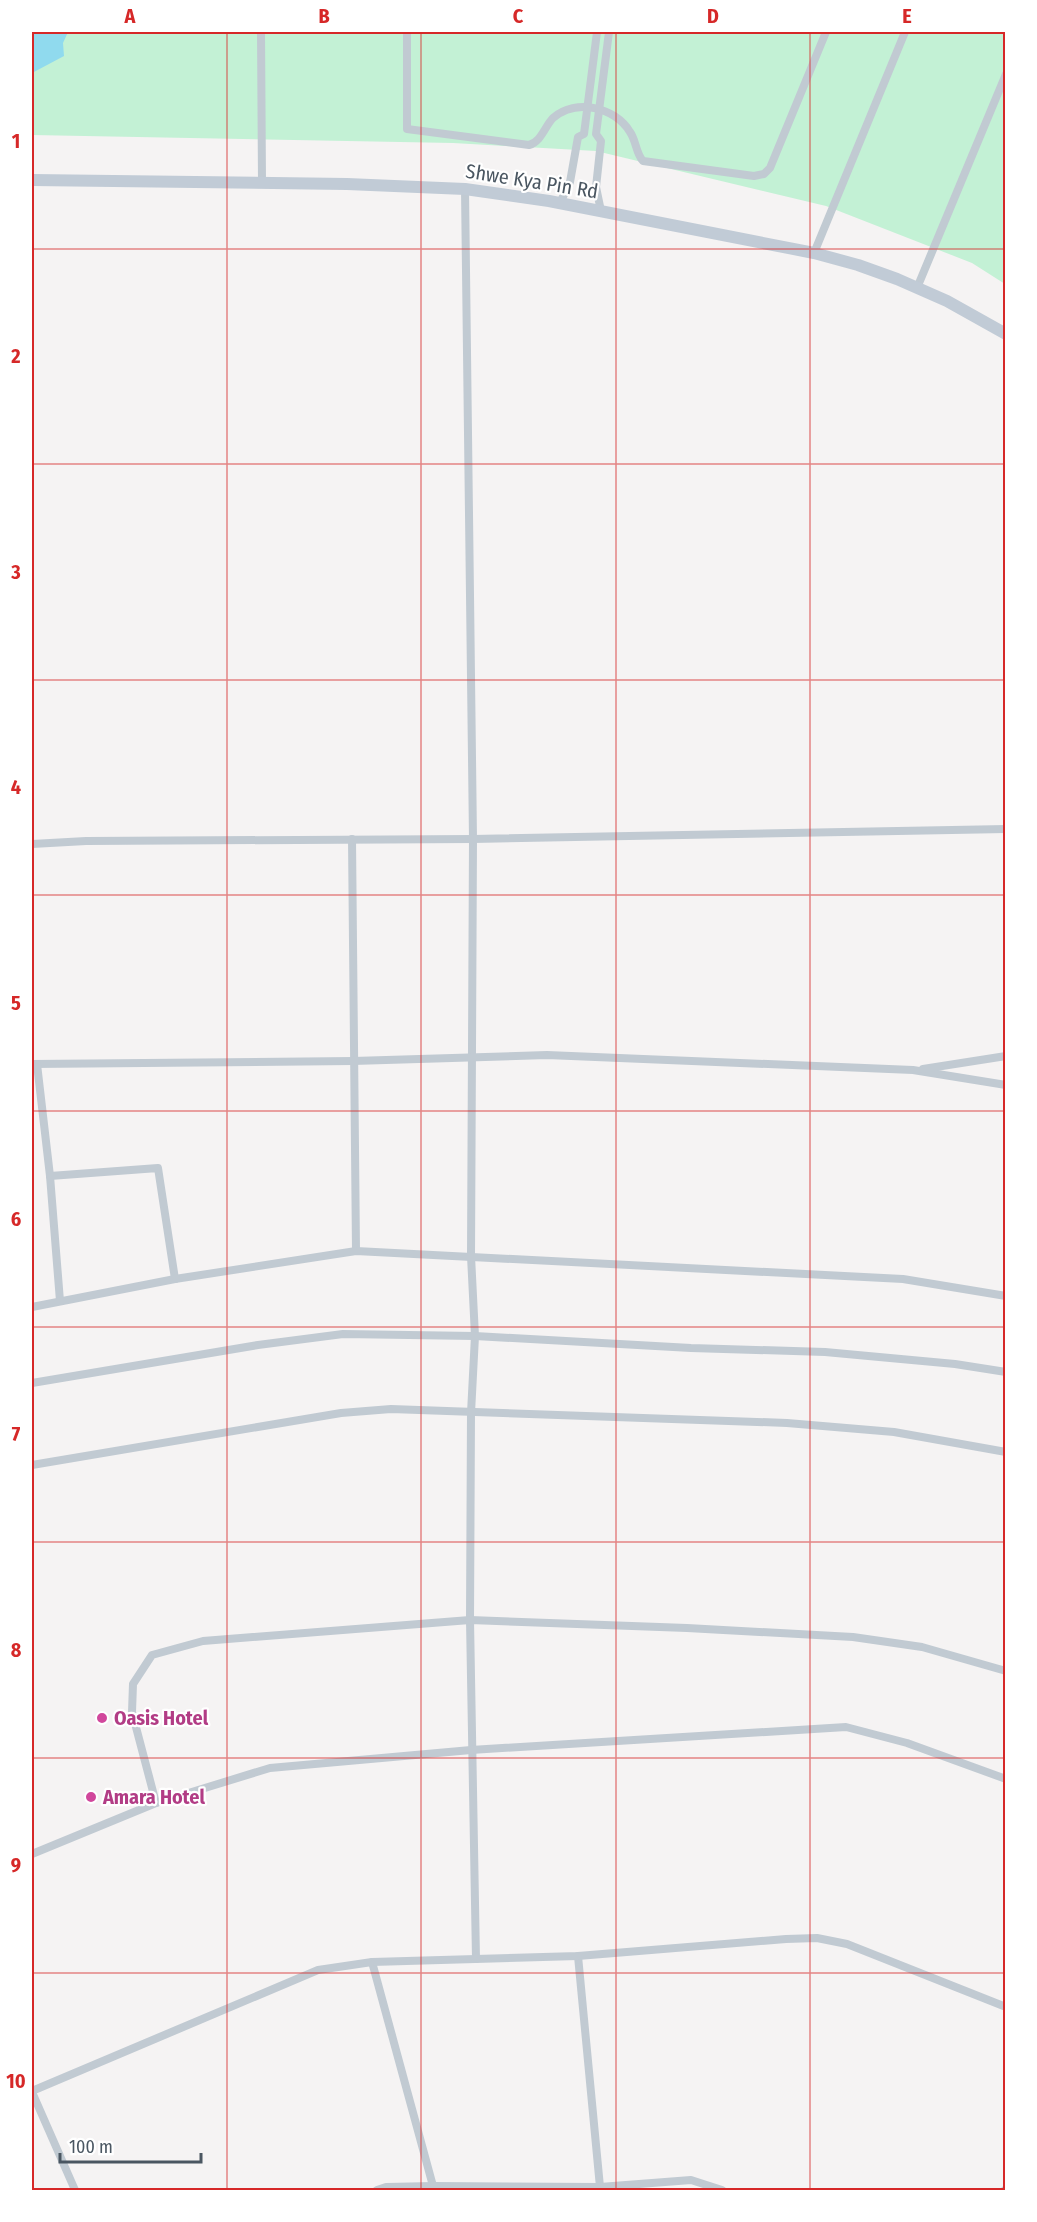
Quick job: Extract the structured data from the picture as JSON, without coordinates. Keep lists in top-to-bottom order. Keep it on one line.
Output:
{"streets":{"street":["Shwe Kya Pin Rd"]},"places":["Oasis Hotel","Amara Hotel"],"scale_bar":"100 m","grid":{"columns":["A","B","C","D","E"],"rows":["1","2","3","4","5","6","7","8","9","10"]}}
